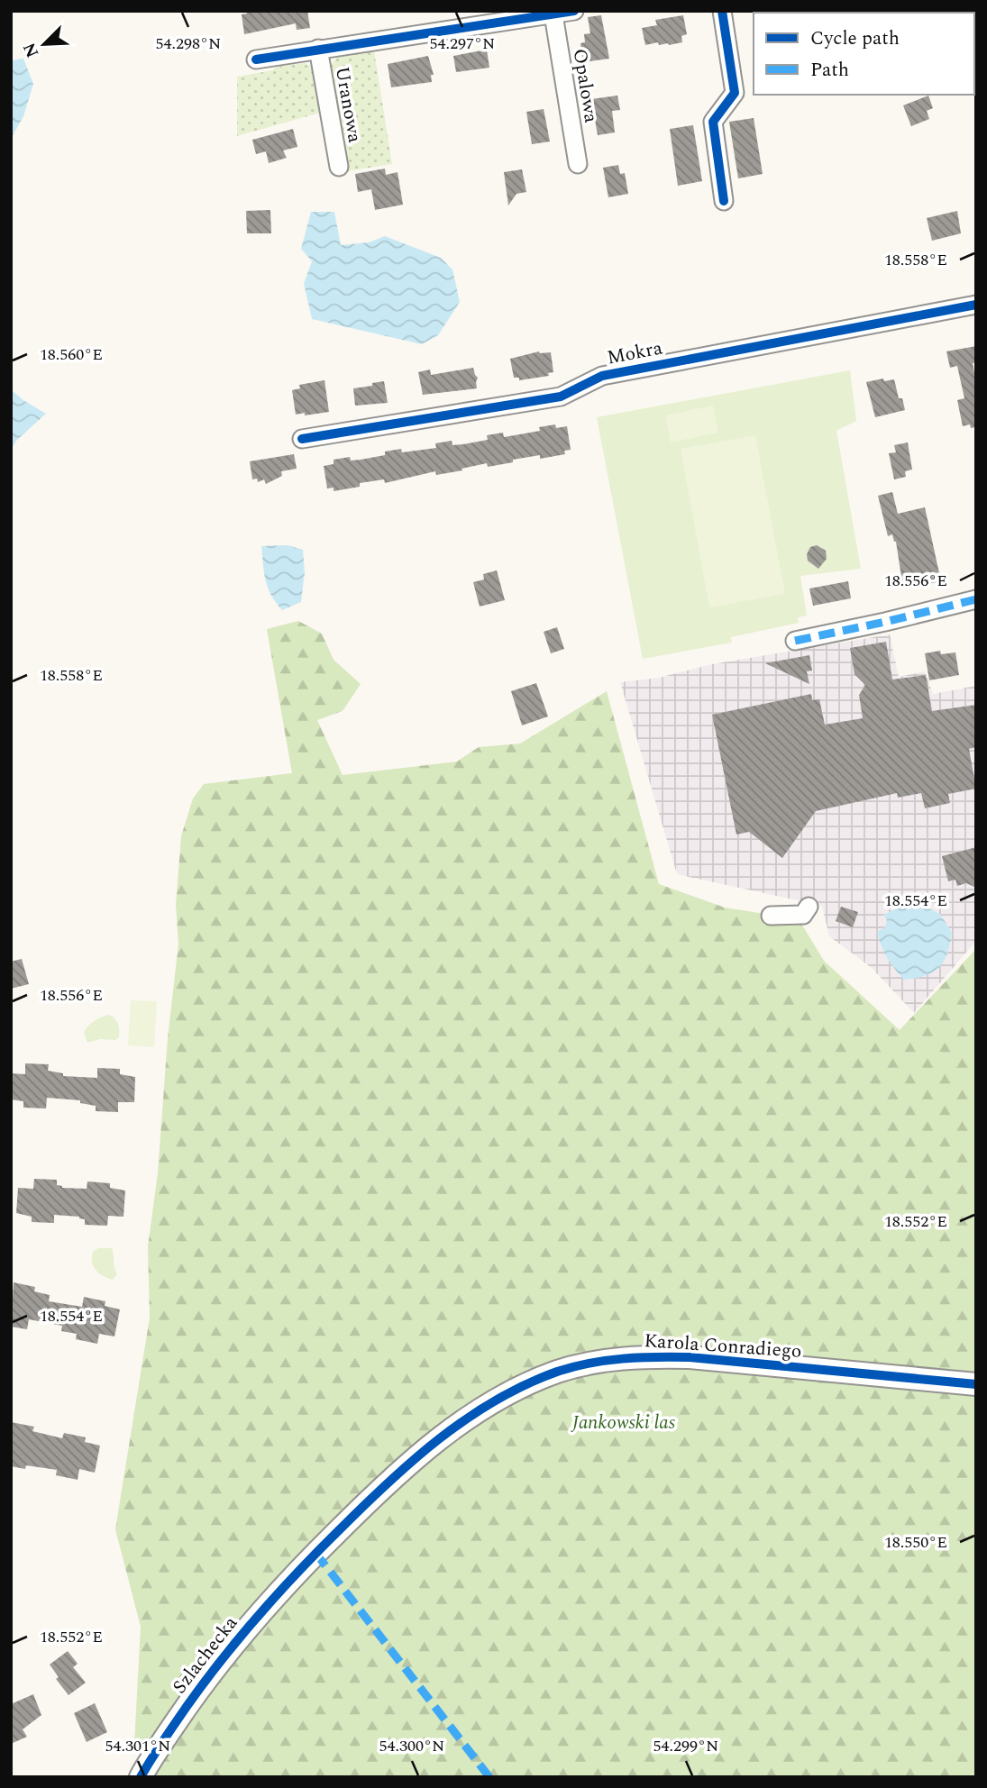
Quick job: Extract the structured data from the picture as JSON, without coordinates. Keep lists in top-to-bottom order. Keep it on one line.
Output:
{"streets":{"street":["Opalowa","Uranowa","Mokra","Karola Conradiego","Szlachecka"]},"crossings":[["Karola Conradiego","Szlachecka"]],"parks":["Jankowski las"],"legend":["Cycle path","Path"],"north":"bottom left","coordinates":["54.298°N","54.297°N","18.558°E","18.560°E","18.556°E","18.554°E","18.552°E","18.550°E","54.301°N","54.300°N","54.299°N"]}
